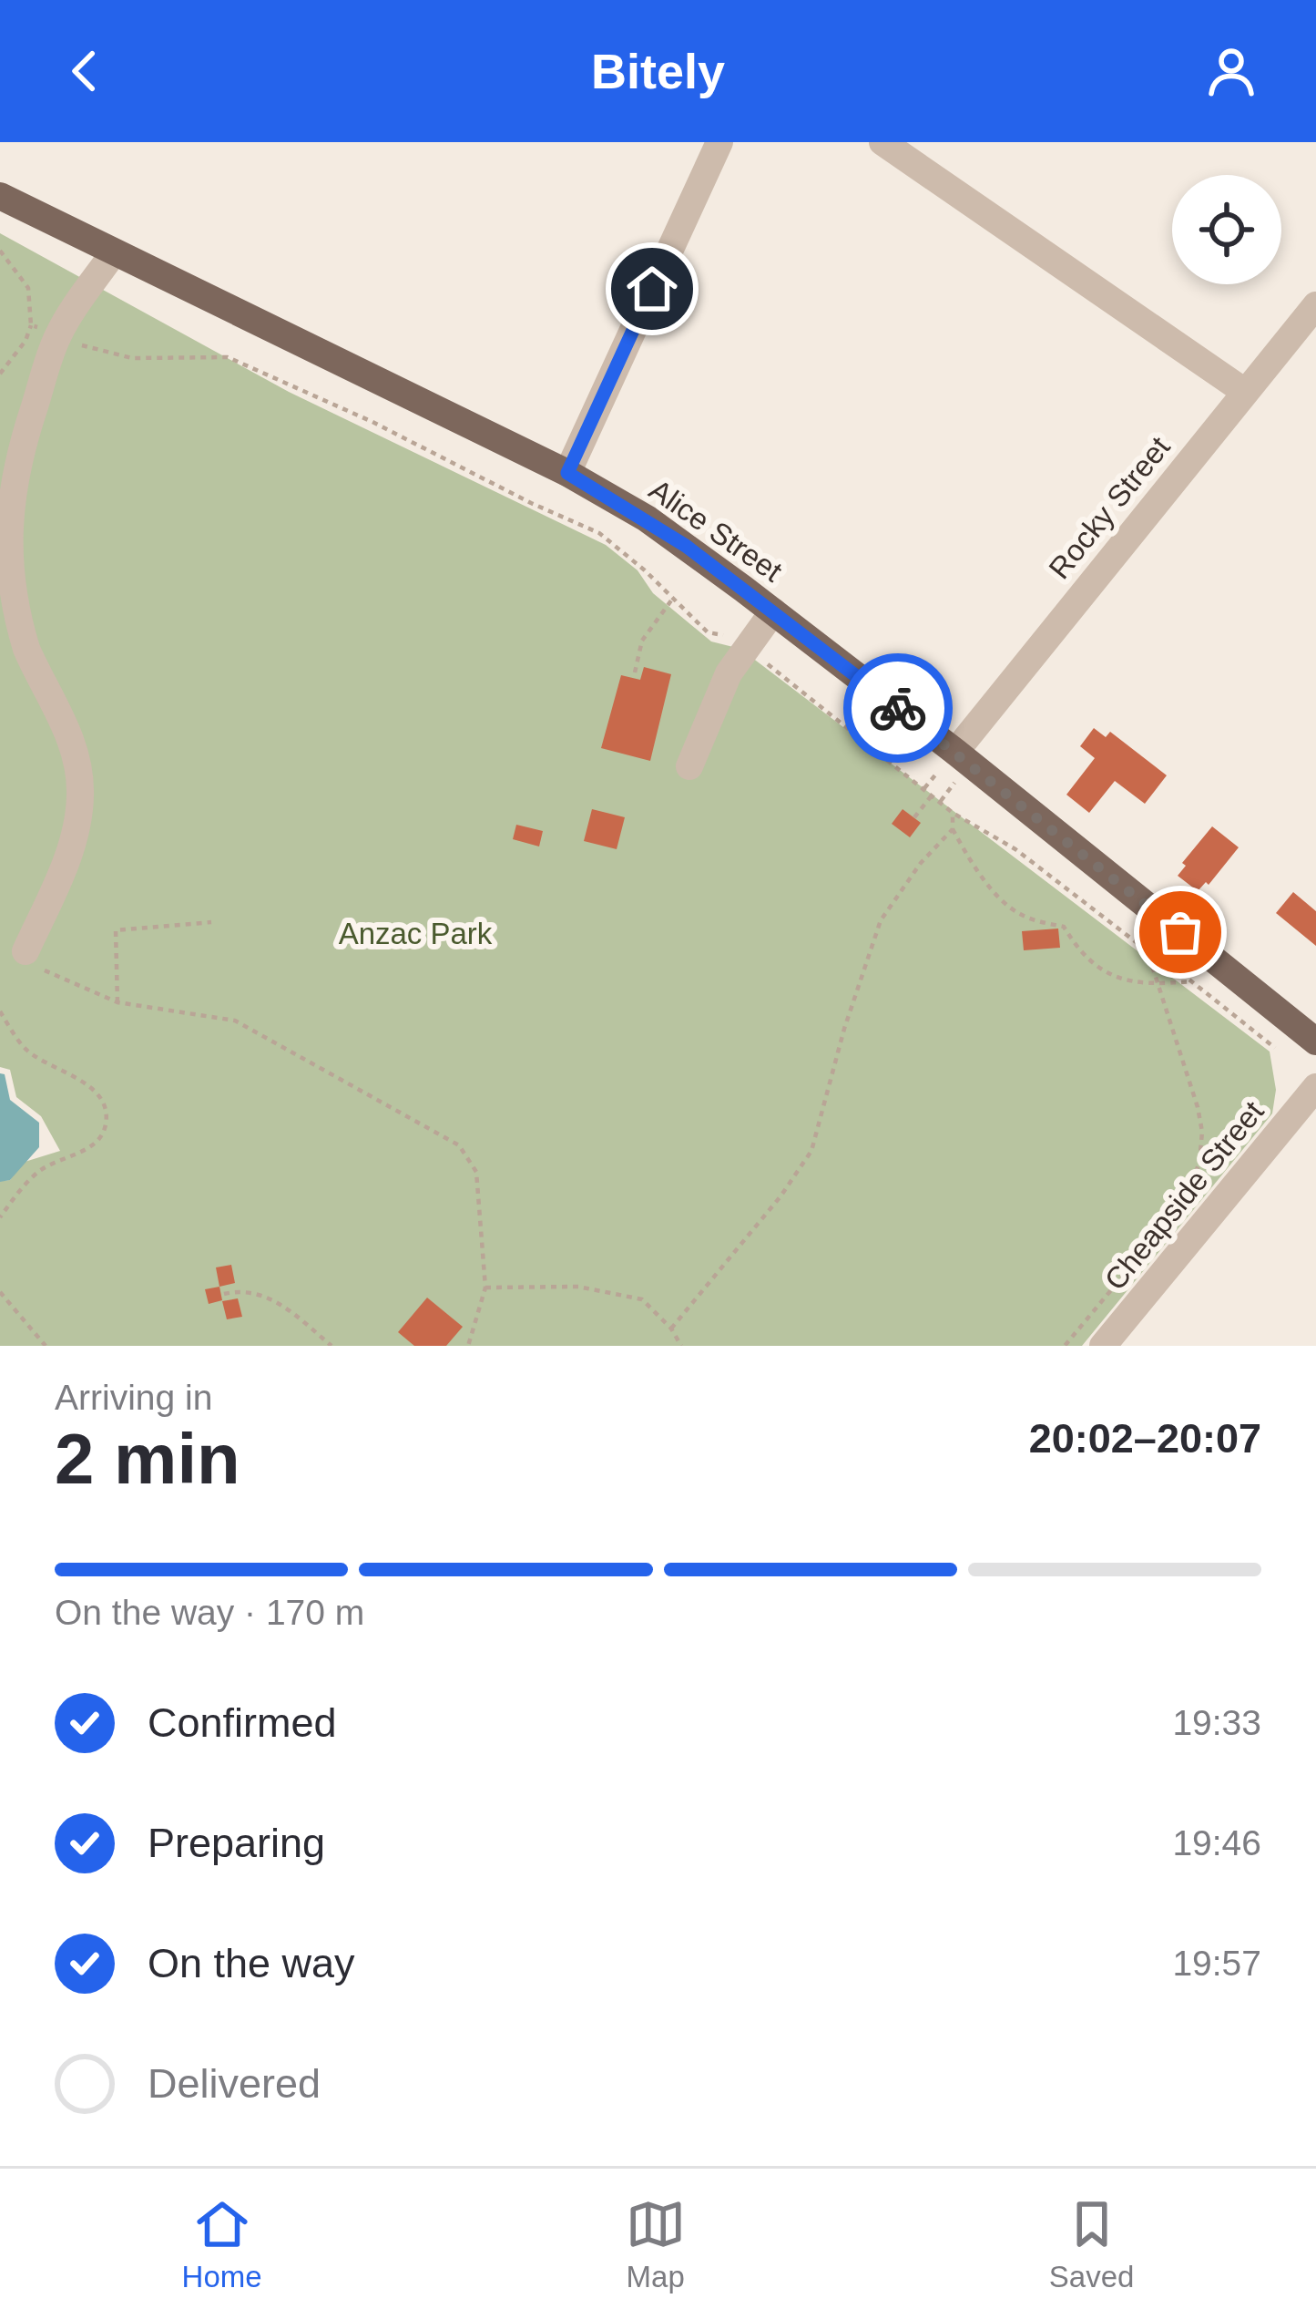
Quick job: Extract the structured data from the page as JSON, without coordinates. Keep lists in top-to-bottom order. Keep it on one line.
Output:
{"streets":{"main road":["Alice Street"],"street":["Rocky Street","Cheapside Street"]},"crossings":[["Rocky Street","Alice Street"]],"parks":["Anzac Park"],"page":{"header":"Bitely","heading":["2 min","Arriving in","20:02–20:07"],"bar":"On the way · 170 m","list":[["Confirmed","19:33"],["Preparing","19:46"],["On the way","19:57"],"Delivered"],"tabs":["Home","Map","Saved"]}}
